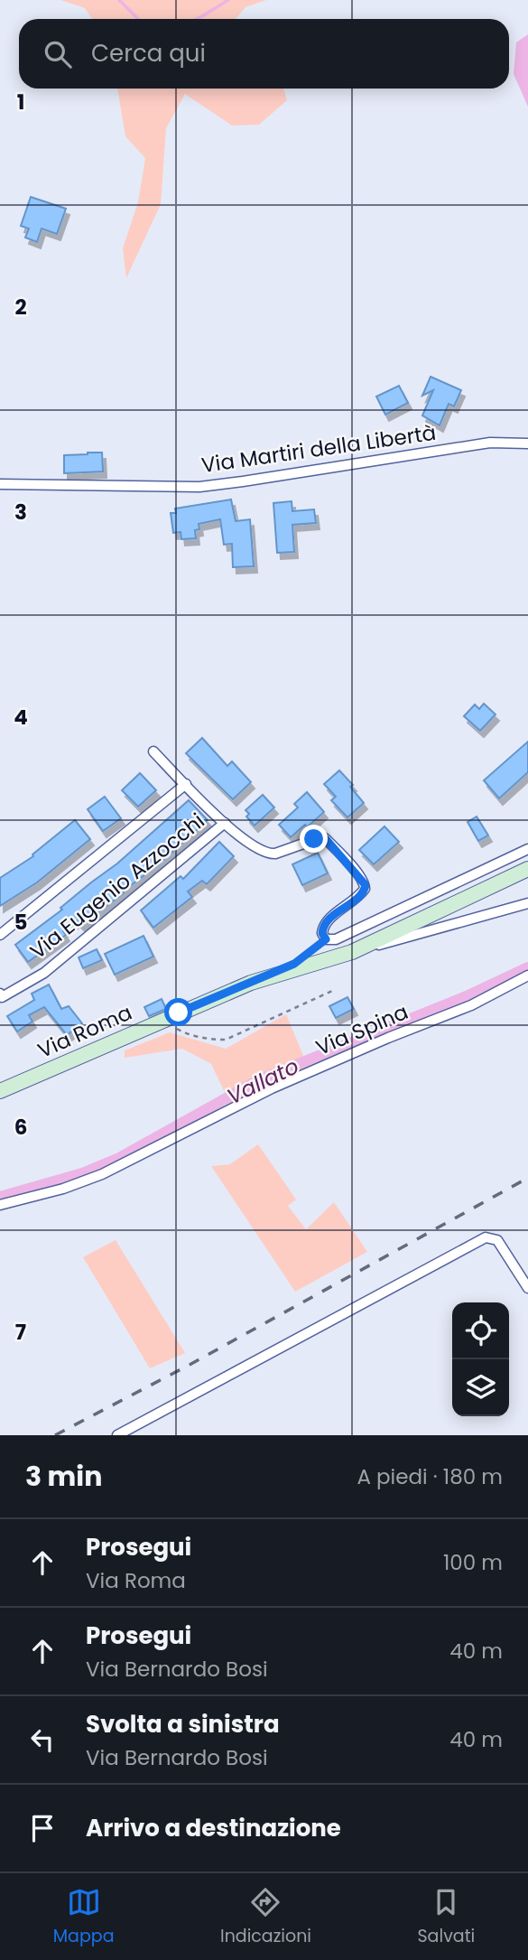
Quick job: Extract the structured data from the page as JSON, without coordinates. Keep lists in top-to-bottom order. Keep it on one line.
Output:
{"streets":{"main road":["Via Roma"],"street":["Via Martiri della Libertà","Via Eugenio Azzocchi","Via Spina"]},"water":["Vallato"],"page":{"search":"Cerca qui","heading":["3 min","A piedi · 180 m"],"list":[["Prosegui","Via Roma","100 m"],["Prosegui","Via Bernardo Bosi","40 m"],["Svolta a sinistra","Via Bernardo Bosi","40 m"],"Arrivo a destinazione"],"nav":["Mappa","Indicazioni","Salvati"]},"grid":{"rows":["1","2","3","4","5","6","7"]}}
